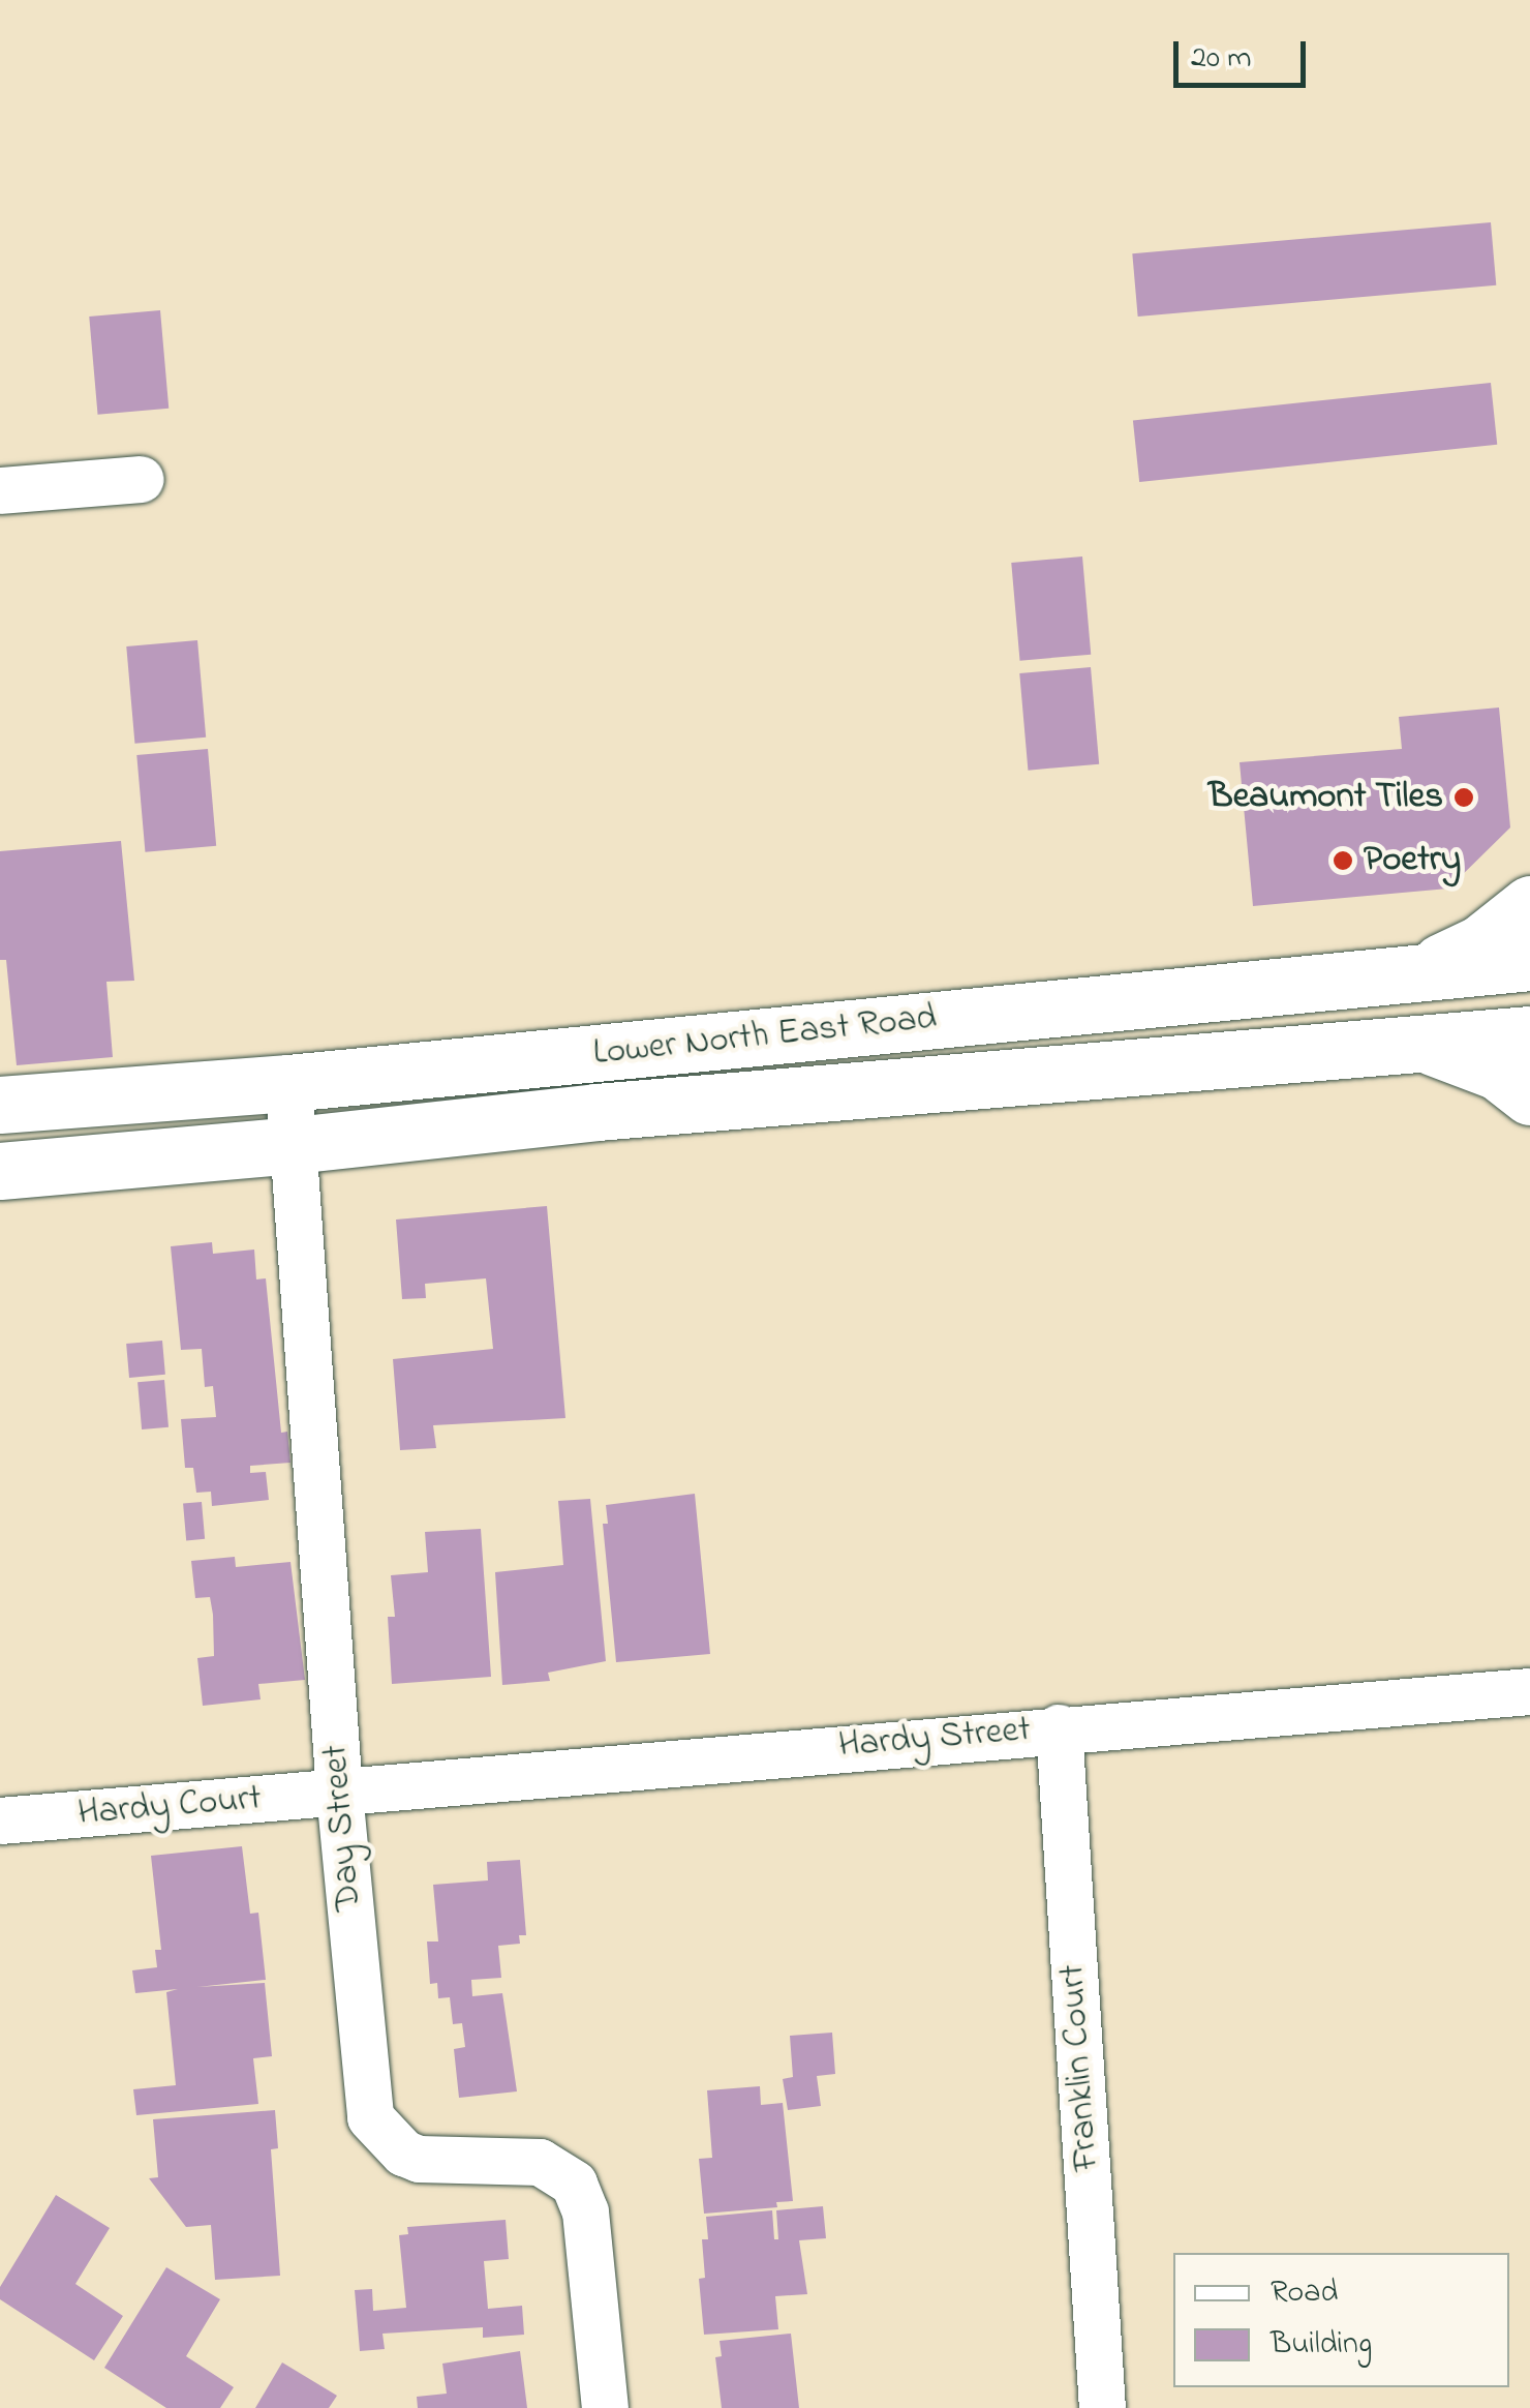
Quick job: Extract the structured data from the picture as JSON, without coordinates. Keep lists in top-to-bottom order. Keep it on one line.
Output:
{"streets":{"main road":["Lower North East Road"],"street":["Hardy Street","Hardy Court","Day Street","Franklin Court"]},"crossings":[["Lower North East Road","Day Street"],["Hardy Street","Hardy Court"],["Hardy Street","Day Street"],["Hardy Street","Franklin Court"],["Hardy Court","Day Street"]],"places":["Beaumont Tiles","Poetry"],"legend":["Road","Building"],"scale_bar":"20 m"}
